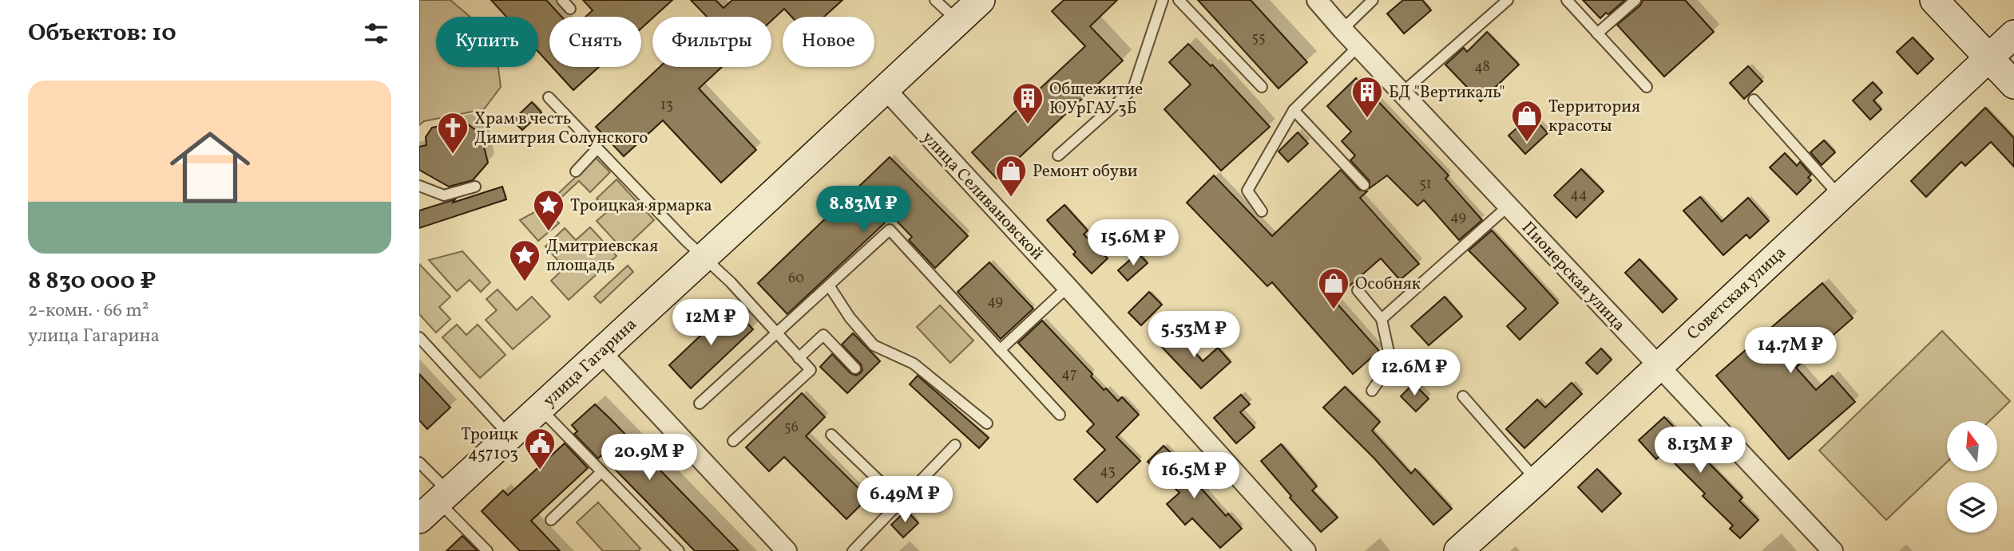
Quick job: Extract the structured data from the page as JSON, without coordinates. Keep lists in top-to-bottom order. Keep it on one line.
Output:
{"streets":{"street":["улица Селивановской","Пионерская улица","Советская улица","улица Гагарина"]},"crossings":[["улица Селивановской","улица Гагарина"],["Пионерская улица","Советская улица"]],"places":{"building":["БД \"Вертикаль\"","Общежитие ЮУрГАУ 3Б"],"shop":["Территория красоты","Ремонт обуви","Особняк"],"church":["Храм в честь Димитрия Солунского"],"place":["Троицкая ярмарка","Дмитриевская площадь"],"public building":["Троицк 457103"]},"house_numbers":["55","48","13","51","44","49","60","49","47","56","43"],"north":"top","page":{"heading":"Объектов: 10","chip":["Купить","Снять","Фильтры","Новое"],"list":[{"name":"8 830 000 ₽","note":"2-комн. · 66 m² · улица Гагарина"}],"price":["8.83M ₽","15.6M ₽","12M ₽","5.53M ₽","14.7M ₽","12.6M ₽","8.13M ₽","20.9M ₽","16.5M ₽","6.49M ₽"]}}
